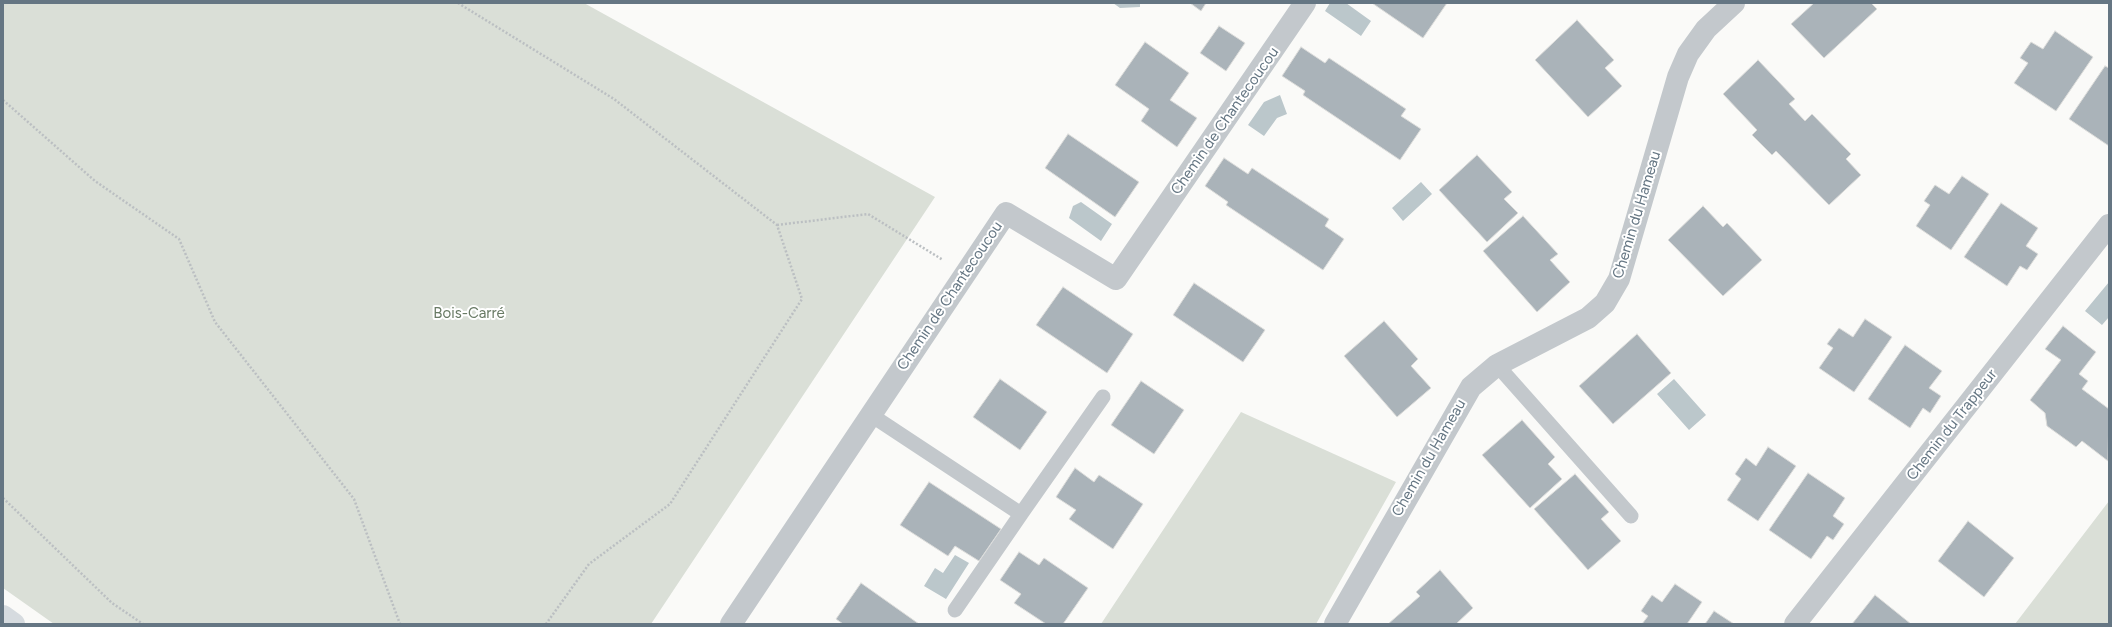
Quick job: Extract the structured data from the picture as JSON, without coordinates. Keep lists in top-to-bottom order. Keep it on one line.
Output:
{"streets":{"street":["Chemin de Chantecoucou","Chemin du Hameau","Chemin du Trappeur"]},"parks":["Bois-Carré"]}
